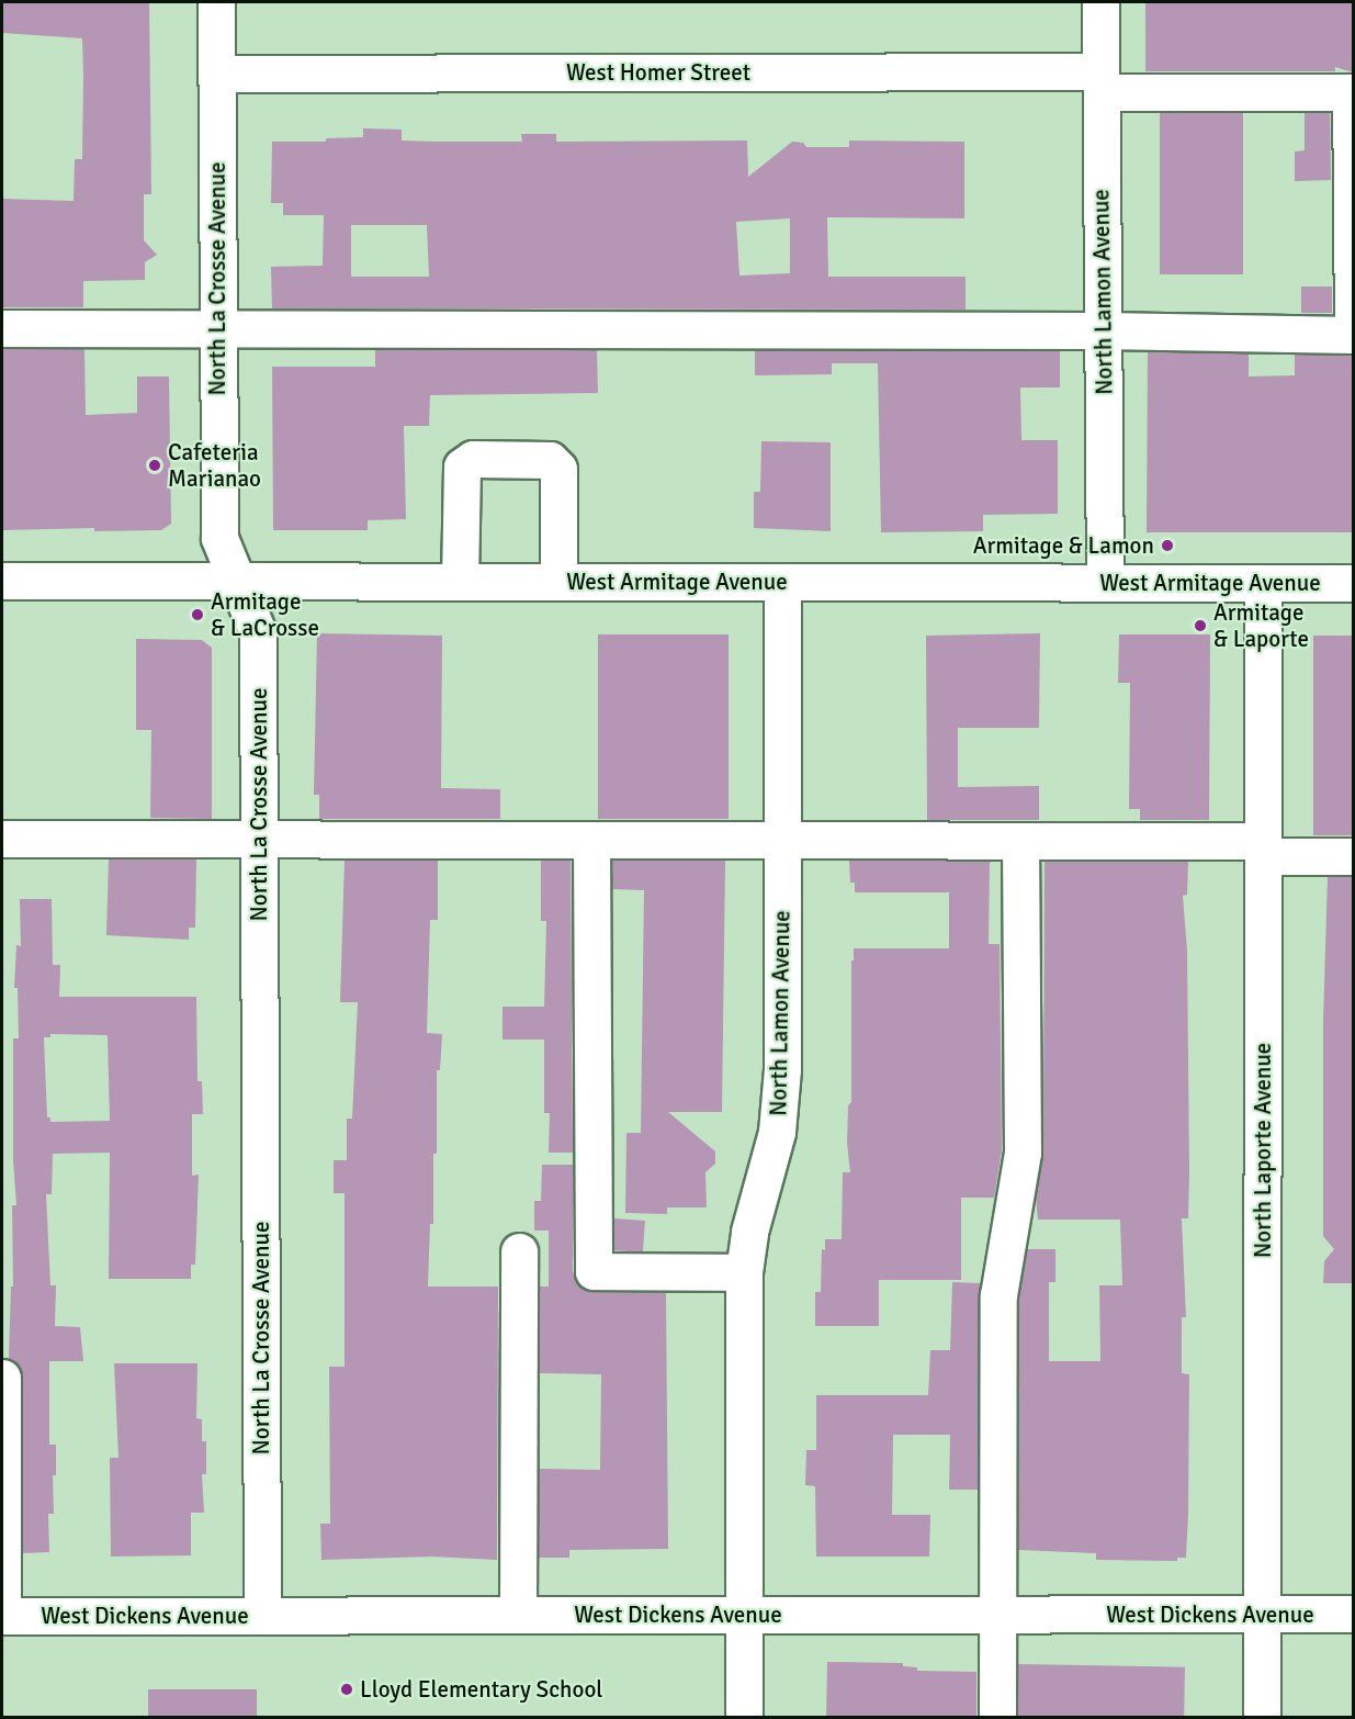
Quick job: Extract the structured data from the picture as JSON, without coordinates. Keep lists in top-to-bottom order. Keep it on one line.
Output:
{"streets":{"street":["West Homer Street","North La Crosse Avenue","North Lamon Avenue","West Armitage Avenue","North Laporte Avenue","West Dickens Avenue"]},"crossings":[["West Homer Street","North La Crosse Avenue"],["West Homer Street","North Lamon Avenue"],["North La Crosse Avenue","West Armitage Avenue"],["North La Crosse Avenue","West Dickens Avenue"],["North Lamon Avenue","West Armitage Avenue"],["North Lamon Avenue","West Dickens Avenue"],["West Armitage Avenue","North Laporte Avenue"],["North Laporte Avenue","West Dickens Avenue"]],"places":["Cafeteria Marianao","Armitage & Lamon","Armitage & LaCrosse","Armitage & Laporte","Lloyd Elementary School"]}
